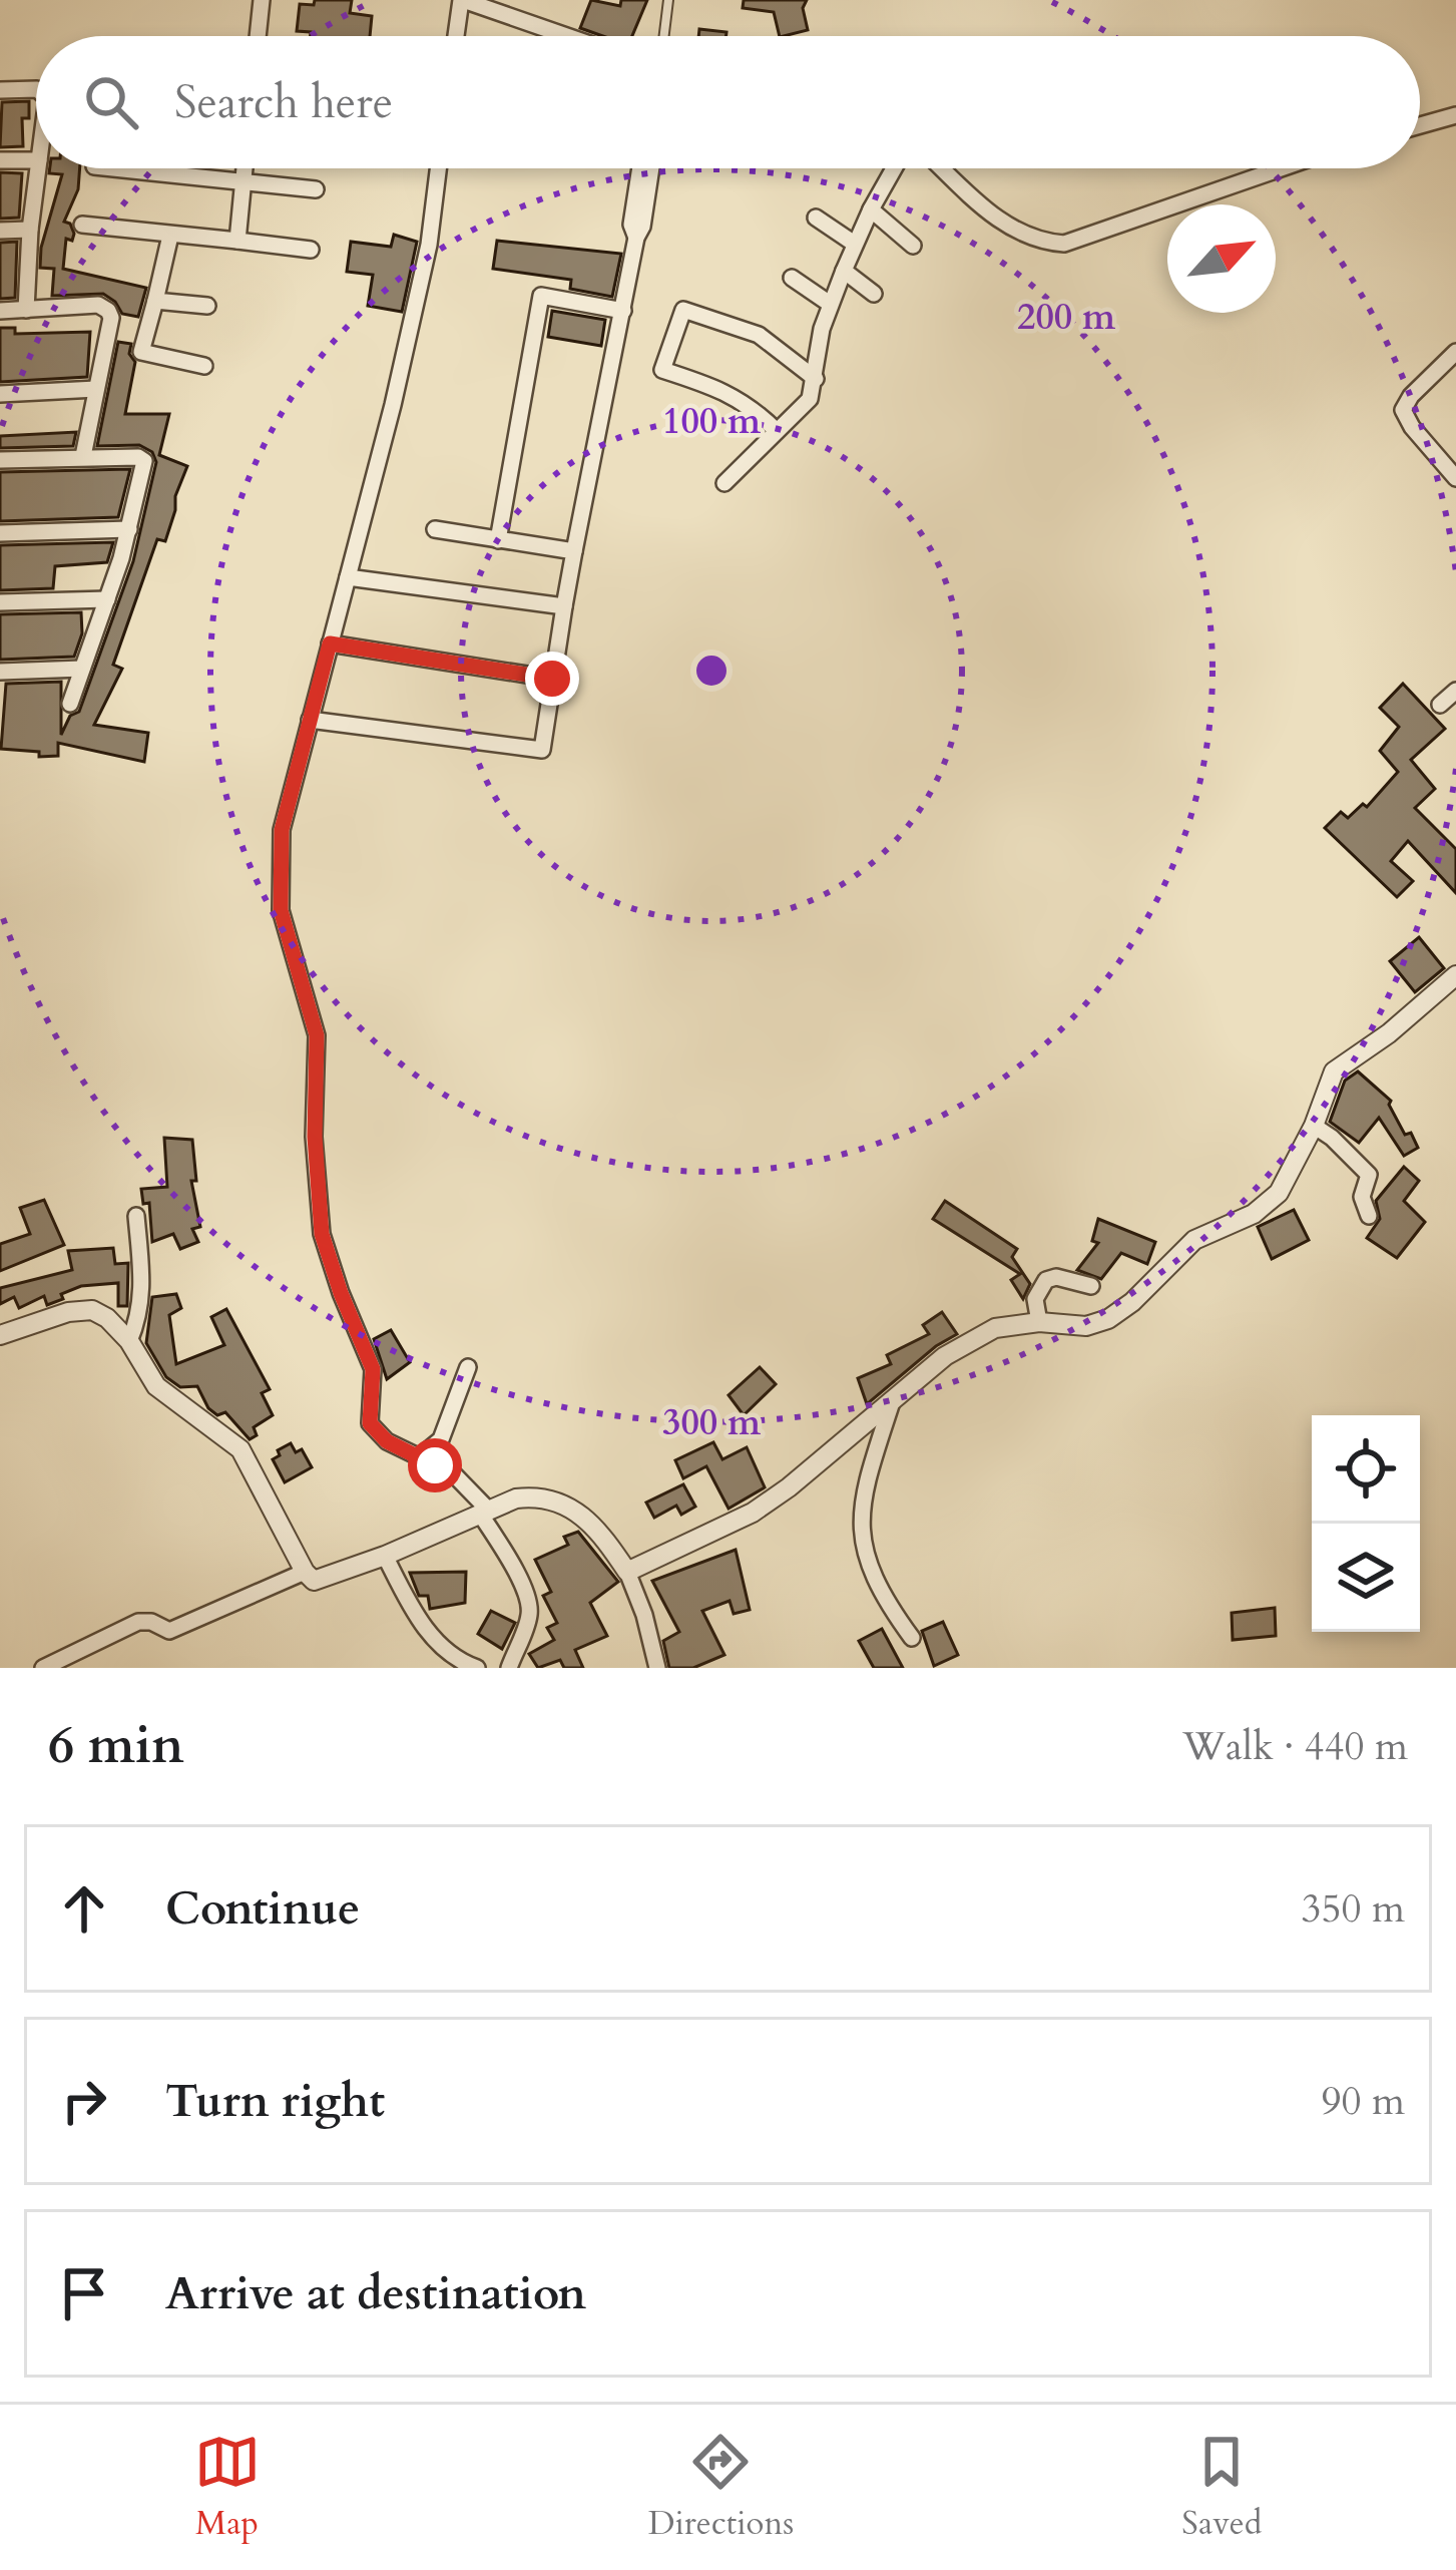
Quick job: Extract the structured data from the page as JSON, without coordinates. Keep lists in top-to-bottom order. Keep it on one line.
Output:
{"north":"top right","page":{"search":"Search here","heading":["6 min","Walk · 440 m"],"list":[["Continue","350 m"],["Turn right","90 m"],"Arrive at destination"],"nav":["Map","Directions","Saved"]},"rings":["200 m","100 m","300 m"]}
